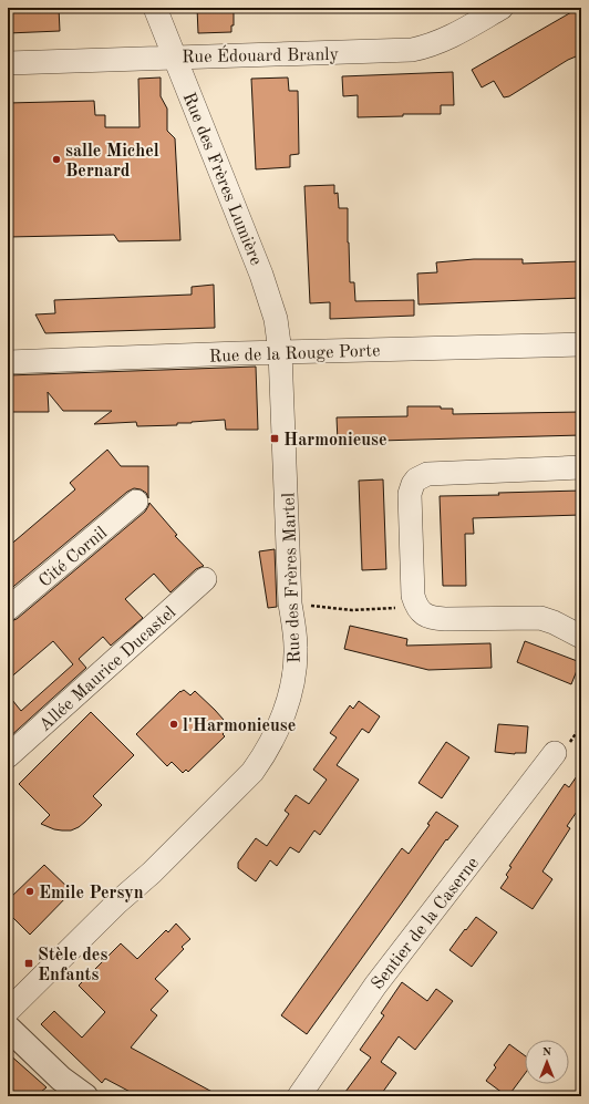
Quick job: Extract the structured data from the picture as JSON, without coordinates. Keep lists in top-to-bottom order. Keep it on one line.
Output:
{"streets":{"street":["Rue Édouard Branly","Rue des Frères Lumière","Rue de la Rouge Porte","Cité Cornil","Rue des Frères Martel","Allée Maurice Ducastel","Sentier de la Caserne"]},"crossings":[["Rue Édouard Branly","Rue des Frères Lumière"],["Rue des Frères Lumière","Rue de la Rouge Porte"],["Rue des Frères Lumière","Rue des Frères Martel"],["Rue de la Rouge Porte","Rue des Frères Martel"]],"places":{"other":["salle Michel Bernard","l'Harmonieuse","Emile Persyn"],"transit":["Harmonieuse","Stèle des Enfants"]},"north":"top"}
